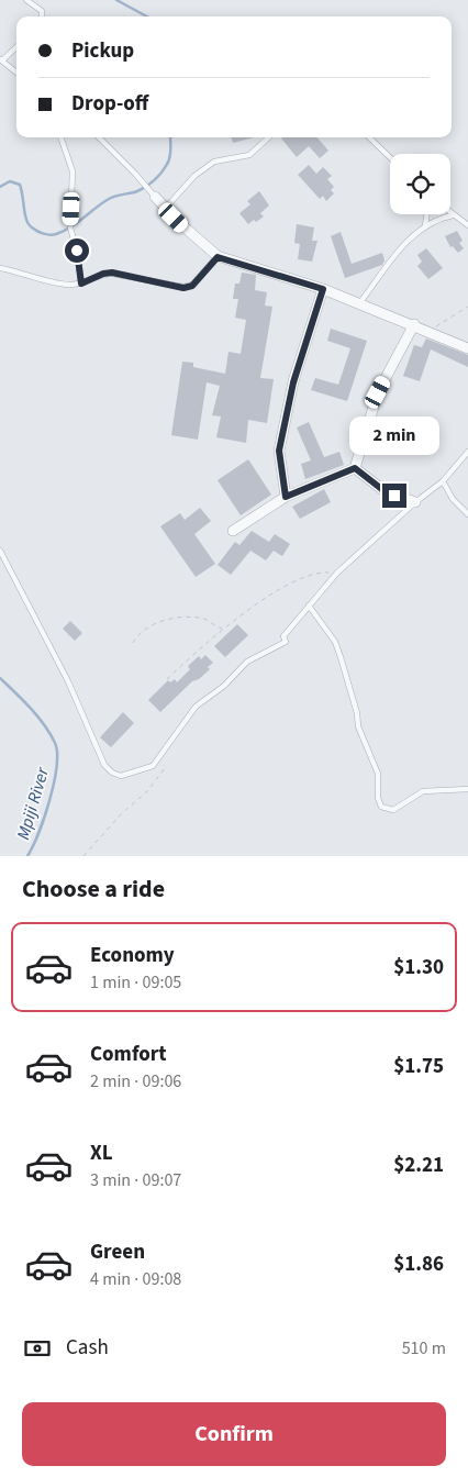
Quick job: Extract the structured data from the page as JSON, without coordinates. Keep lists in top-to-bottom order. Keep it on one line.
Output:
{"water":["Mpiji River"],"page":{"banner":["Pickup","Drop-off"],"bubble":"2 min","heading":"Choose a ride","list":[{"name":"Economy","note":"1 min · 09:05","value":"$1.30"},{"name":"Comfort","note":"2 min · 09:06","value":"$1.75"},{"name":"XL","note":"3 min · 09:07","value":"$2.21"},{"name":"Green","note":"4 min · 09:08","value":"$1.86"}],"pay":["Cash","510 m"],"buttons":"Confirm"}}
